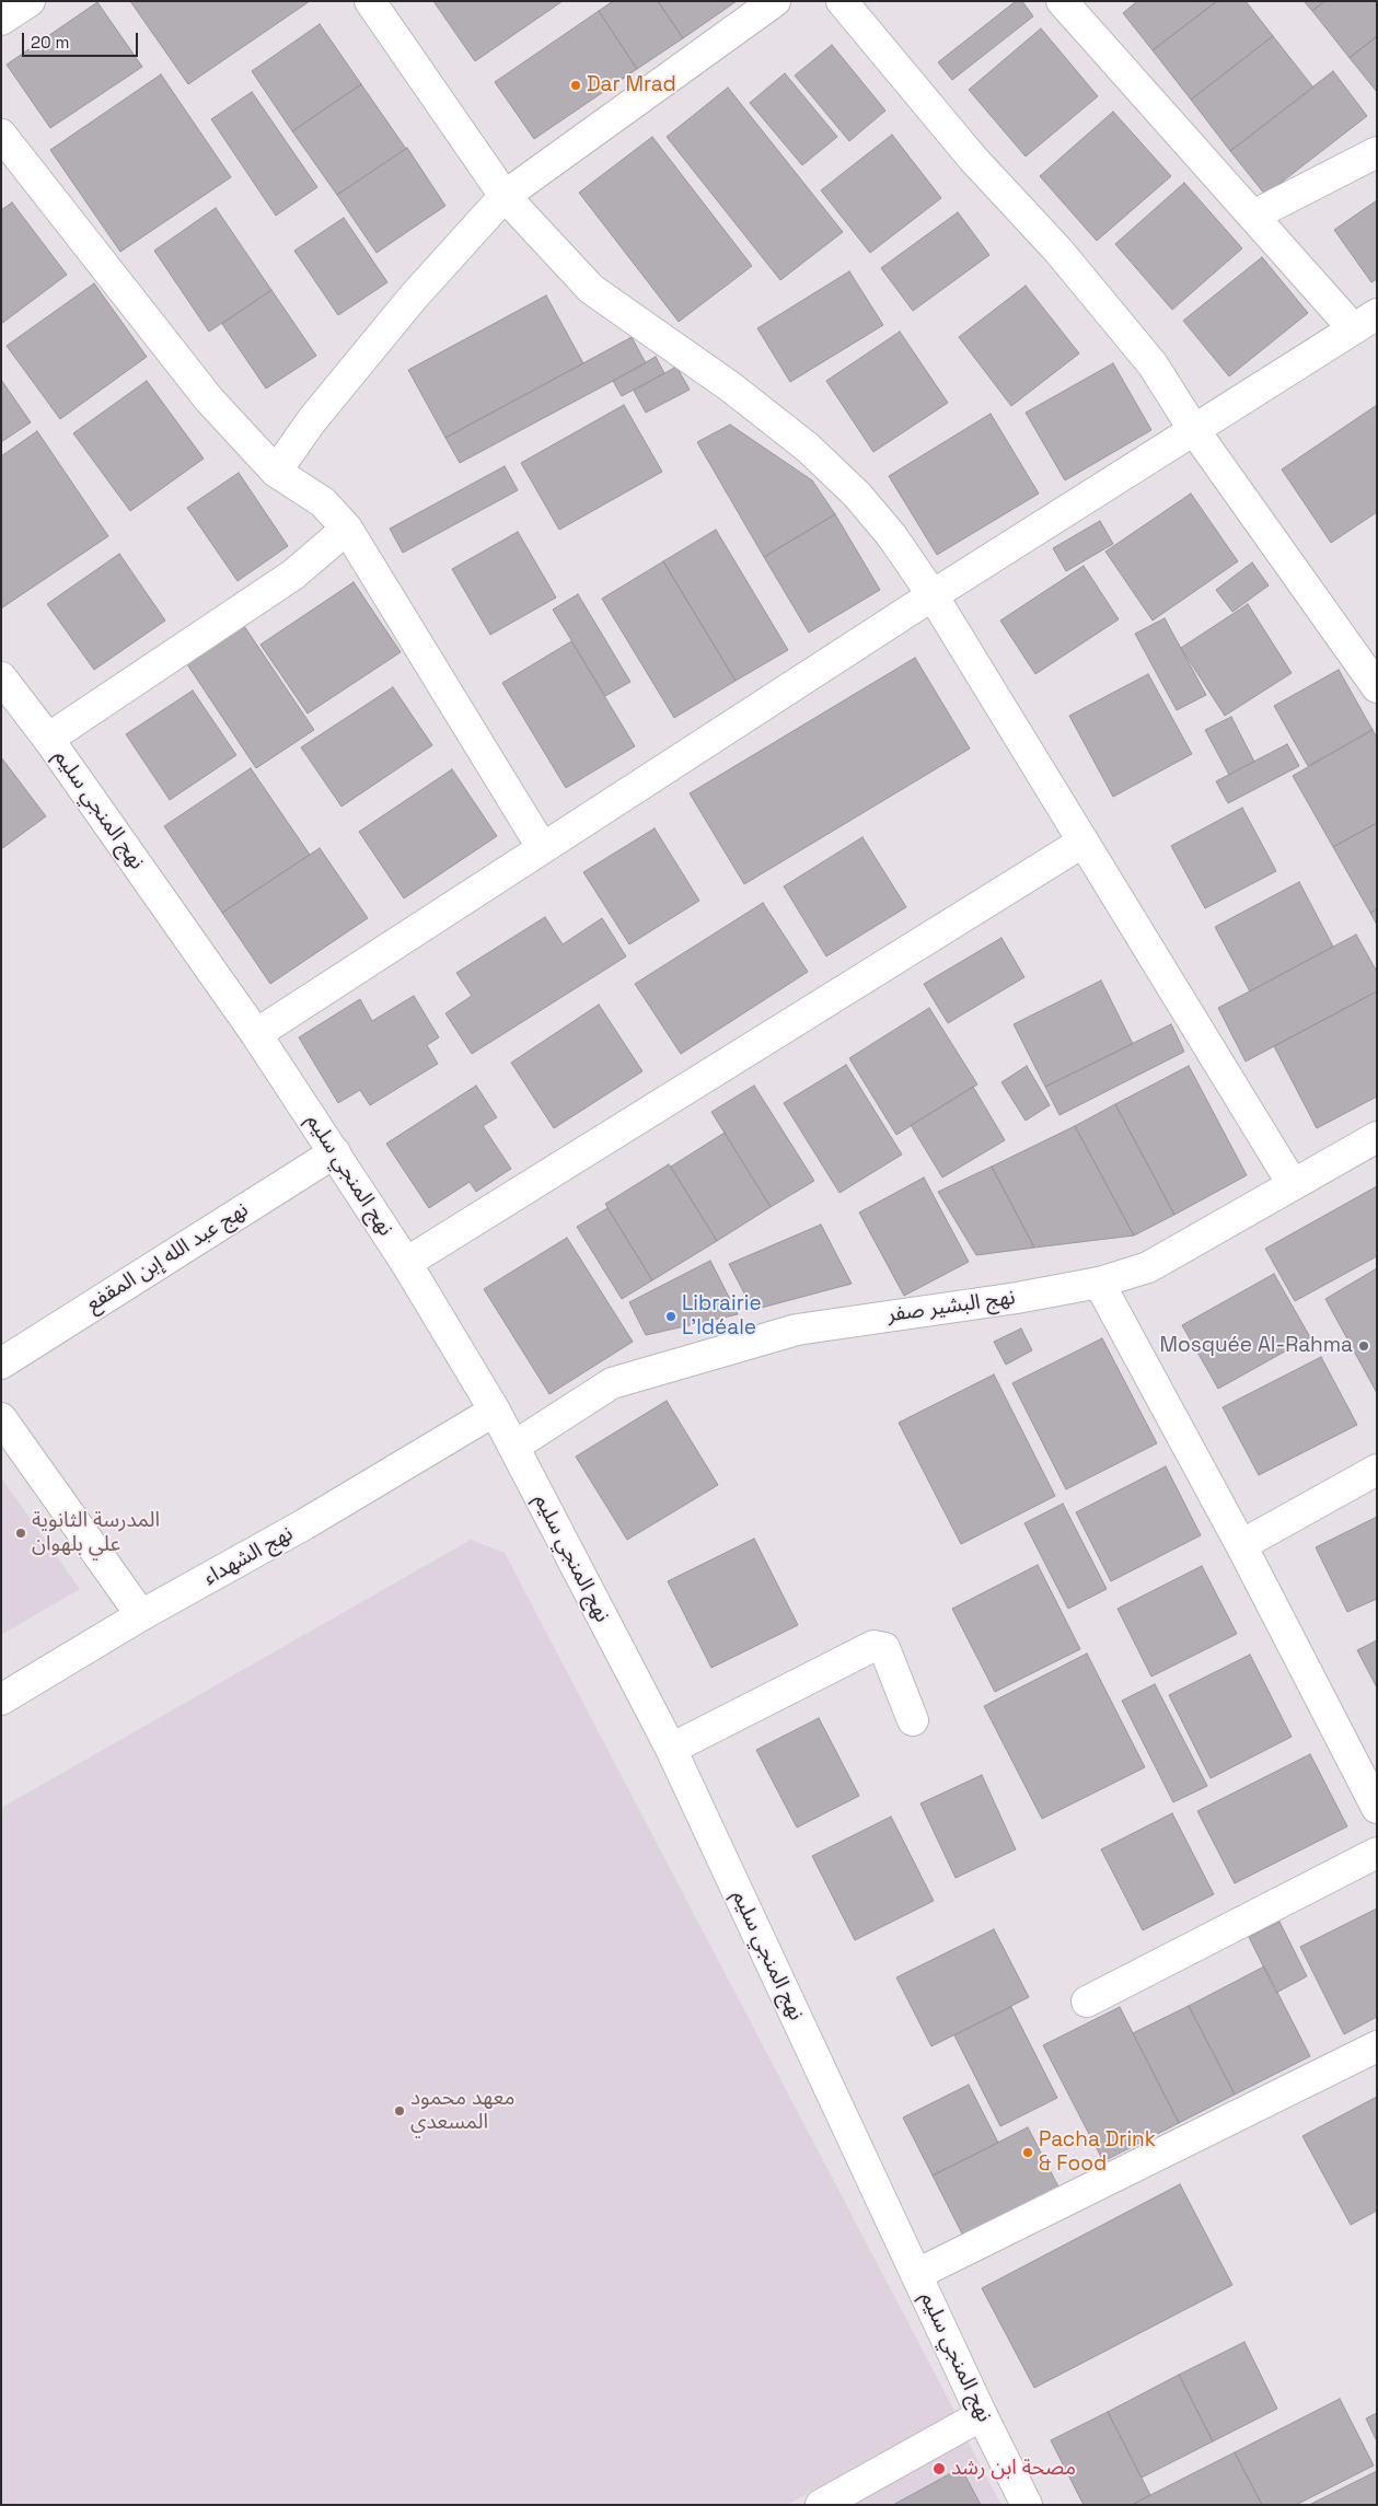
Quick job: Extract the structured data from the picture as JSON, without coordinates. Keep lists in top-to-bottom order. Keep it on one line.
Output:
{"streets":{"street":["نهج المنجي سليم","نهج عبد الله إبن المقفع","نهج البشير صفر","نهج الشهداء"]},"crossings":[["نهج المنجي سليم","نهج عبد الله إبن المقفع"],["نهج المنجي سليم","نهج البشير صفر"],["نهج المنجي سليم","نهج الشهداء"]],"places":["Dar Mrad","Librairie L'Idéale","Mosquée Al-Rahma","المدرسة الثانوية علي بلهوان","معهد محمود المسعدي","Pacha Drink & Food","مصحة ابن رشد"],"scale_bar":"20 m"}
